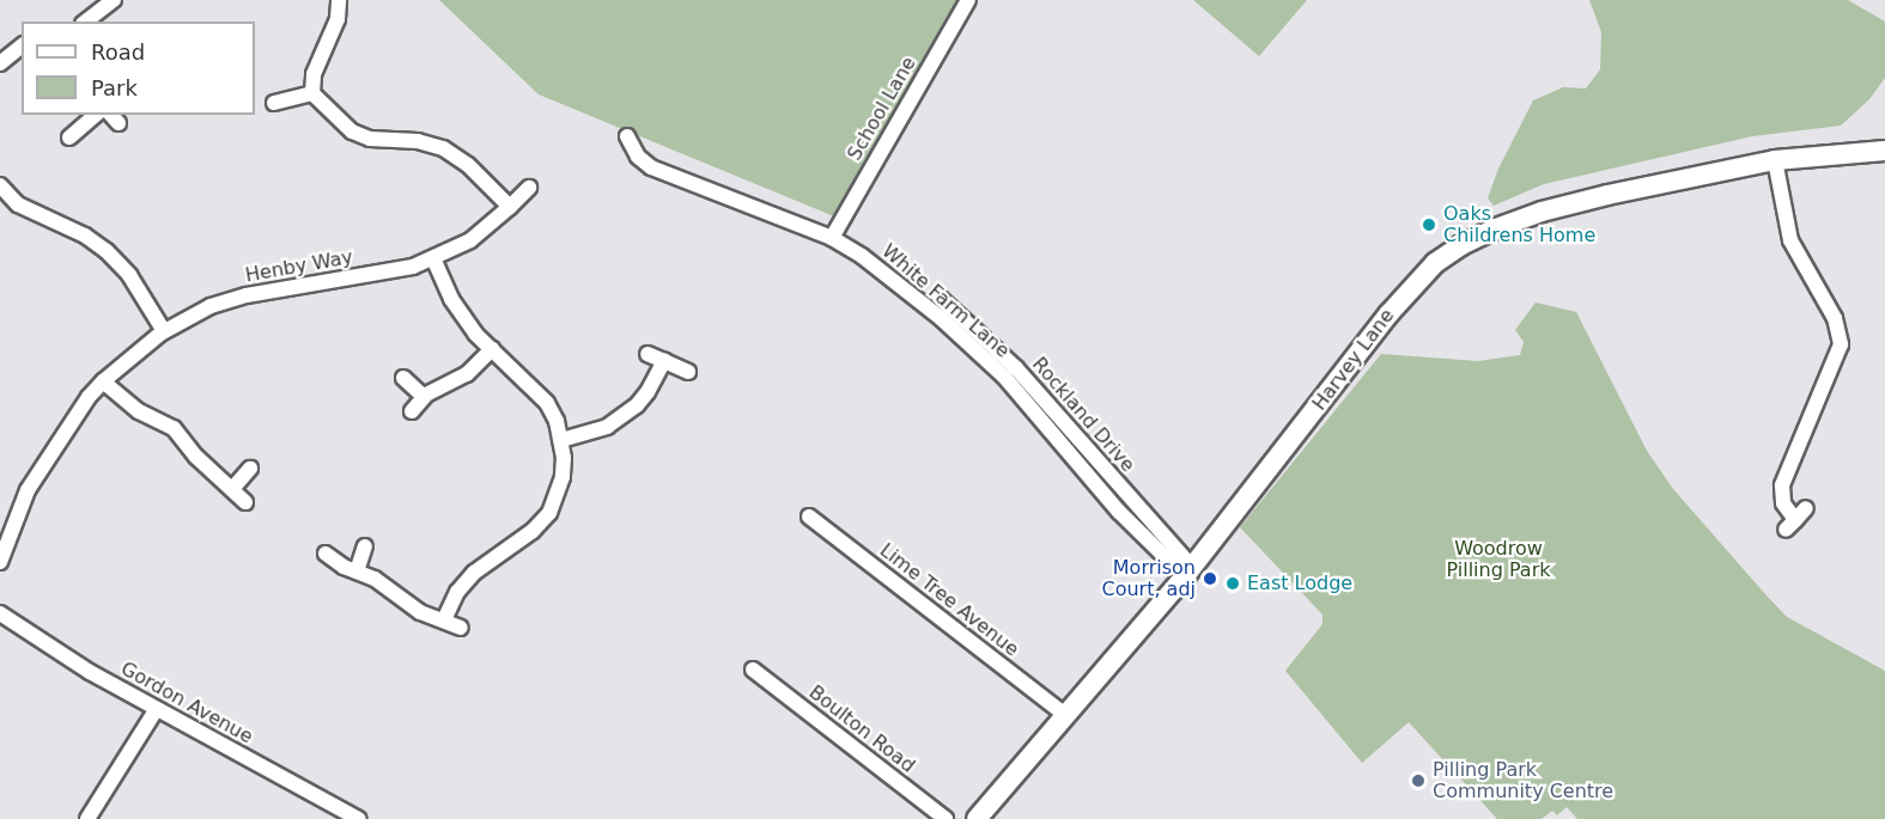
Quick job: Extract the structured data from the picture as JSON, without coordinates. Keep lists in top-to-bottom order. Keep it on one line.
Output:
{"streets":{"street":["School Lane","Henby Way","White Farm Lane","Harvey Lane","Rockland Drive","Lime Tree Avenue","Gordon Avenue","Boulton Road"]},"crossings":[["School Lane","White Farm Lane"],["White Farm Lane","Harvey Lane"],["White Farm Lane","Rockland Drive"],["Harvey Lane","Rockland Drive"],["Harvey Lane","Lime Tree Avenue"]],"parks":["Woodrow Pilling Park"],"places":["Oaks Childrens Home","Morrison Court, adj","East Lodge","Pilling Park Community Centre"],"legend":["Road","Park"]}
